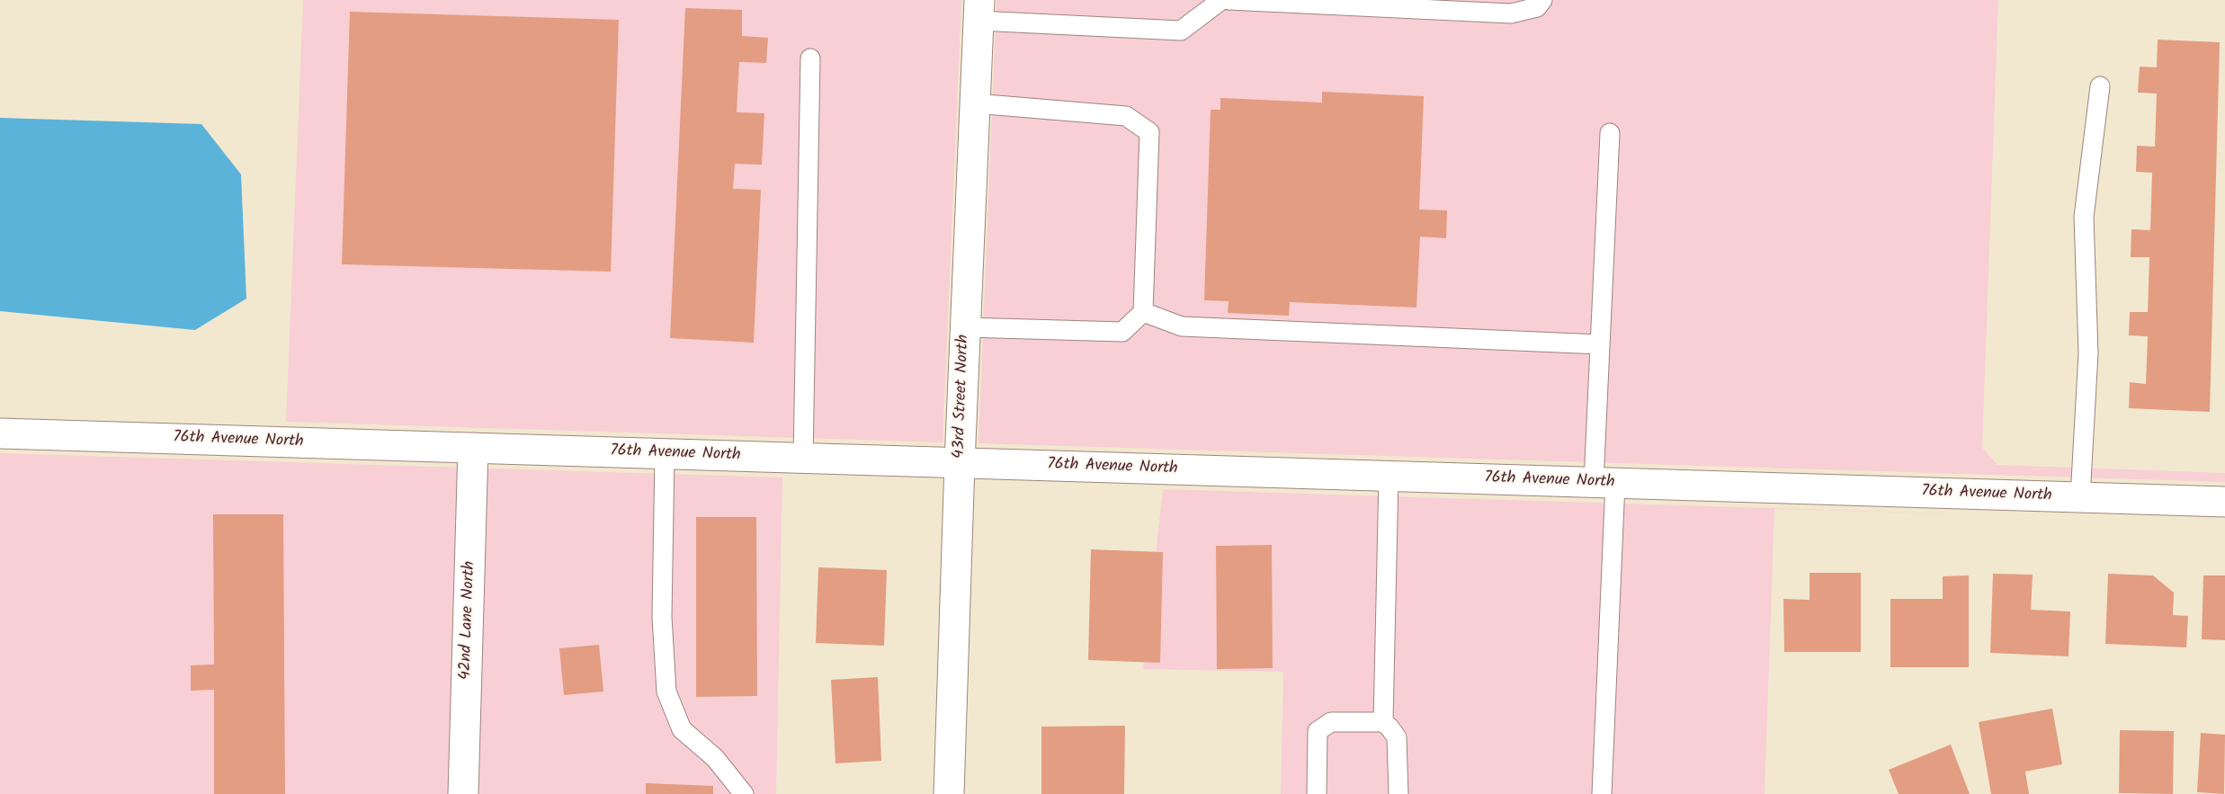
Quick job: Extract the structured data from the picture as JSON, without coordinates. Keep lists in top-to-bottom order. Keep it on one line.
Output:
{"streets":{"street":["43rd Street North","76th Avenue North","42nd Lane North"]},"crossings":[["43rd Street North","76th Avenue North"],["76th Avenue North","42nd Lane North"]]}
